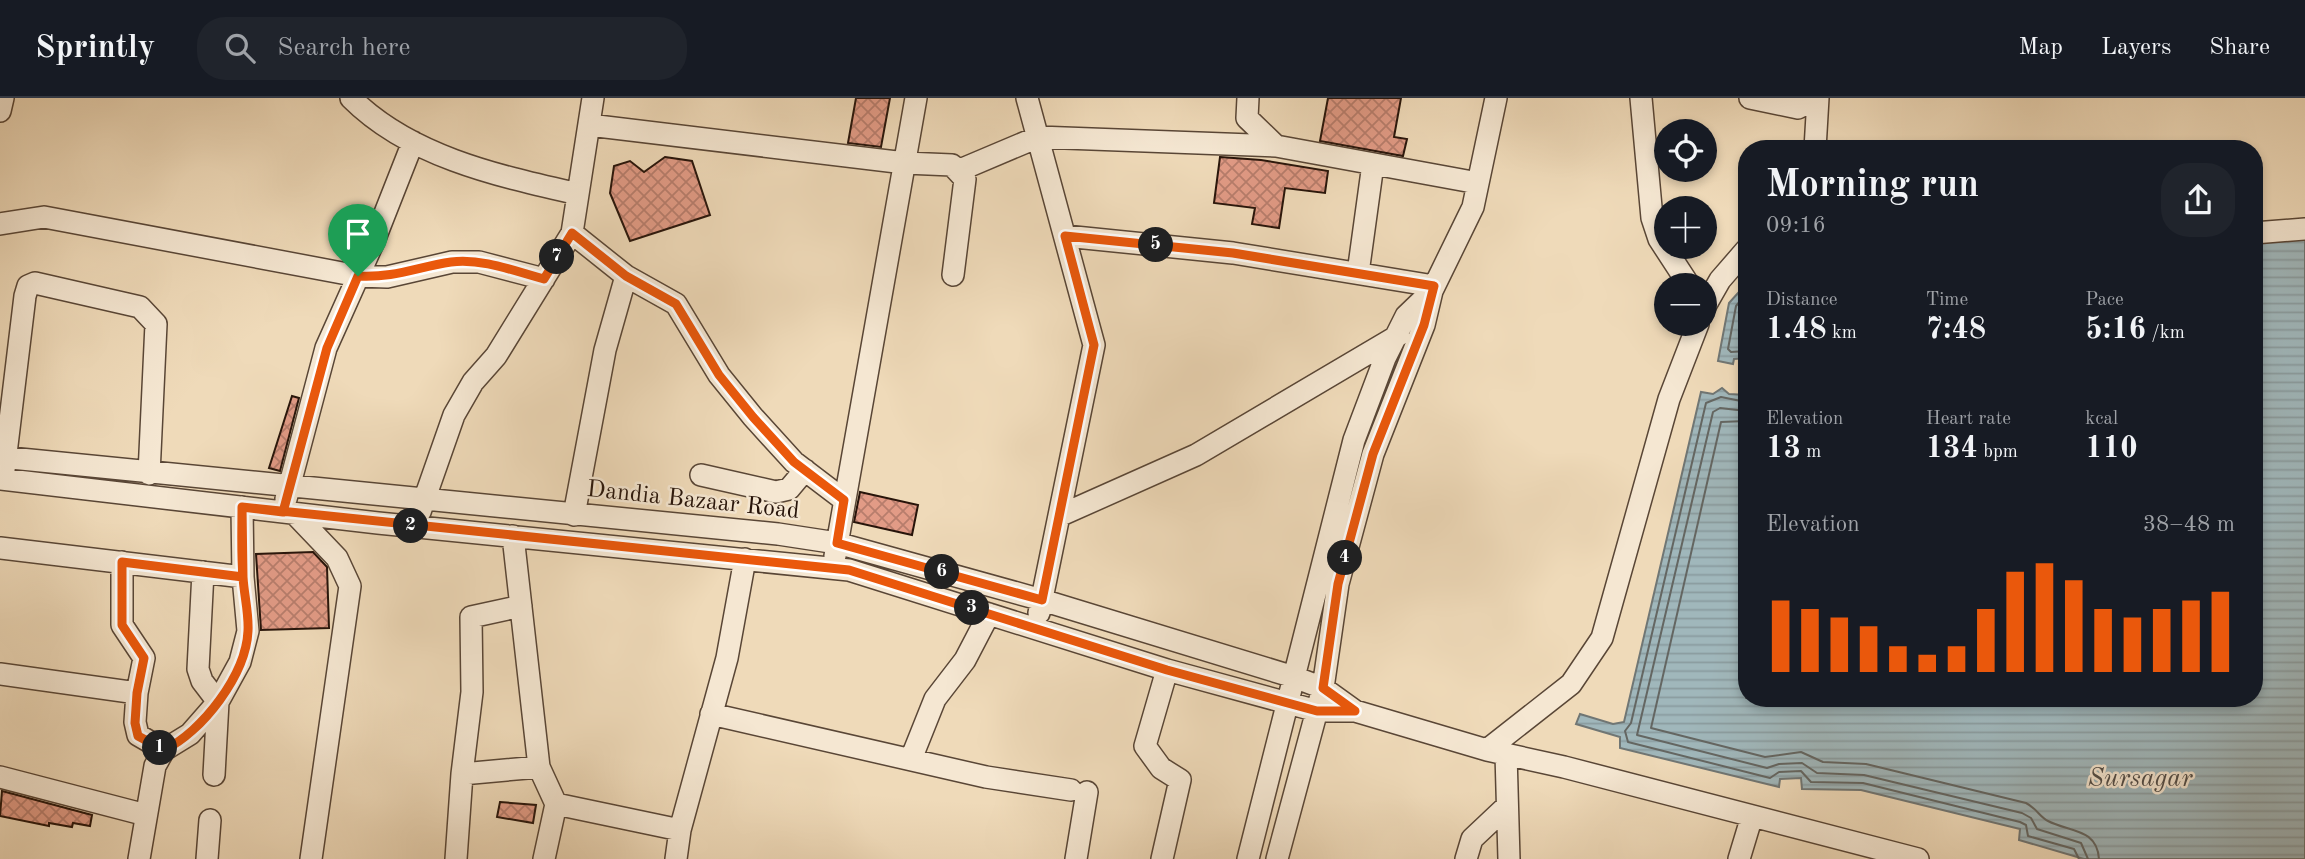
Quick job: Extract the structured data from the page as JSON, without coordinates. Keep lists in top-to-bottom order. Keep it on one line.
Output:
{"streets":{"street":["Dandia Bazaar Road"]},"water":["Sursagar"],"page":{"header":"Sprintly","search":"Search here","nav":["Map","Layers","Share"],"map_buttons":["+","−"],"heading":["Morning run","09:16"],"pins":["5","7","2","4","6","3","1"],"stats":[["Distance","1.48 km"],["Time","7:48"],["Pace","5:16 /km"],["Elevation","13 m"],["Heart rate","134 bpm"],["kcal","110"]],"chart":["Elevation","38–48 m"]}}
